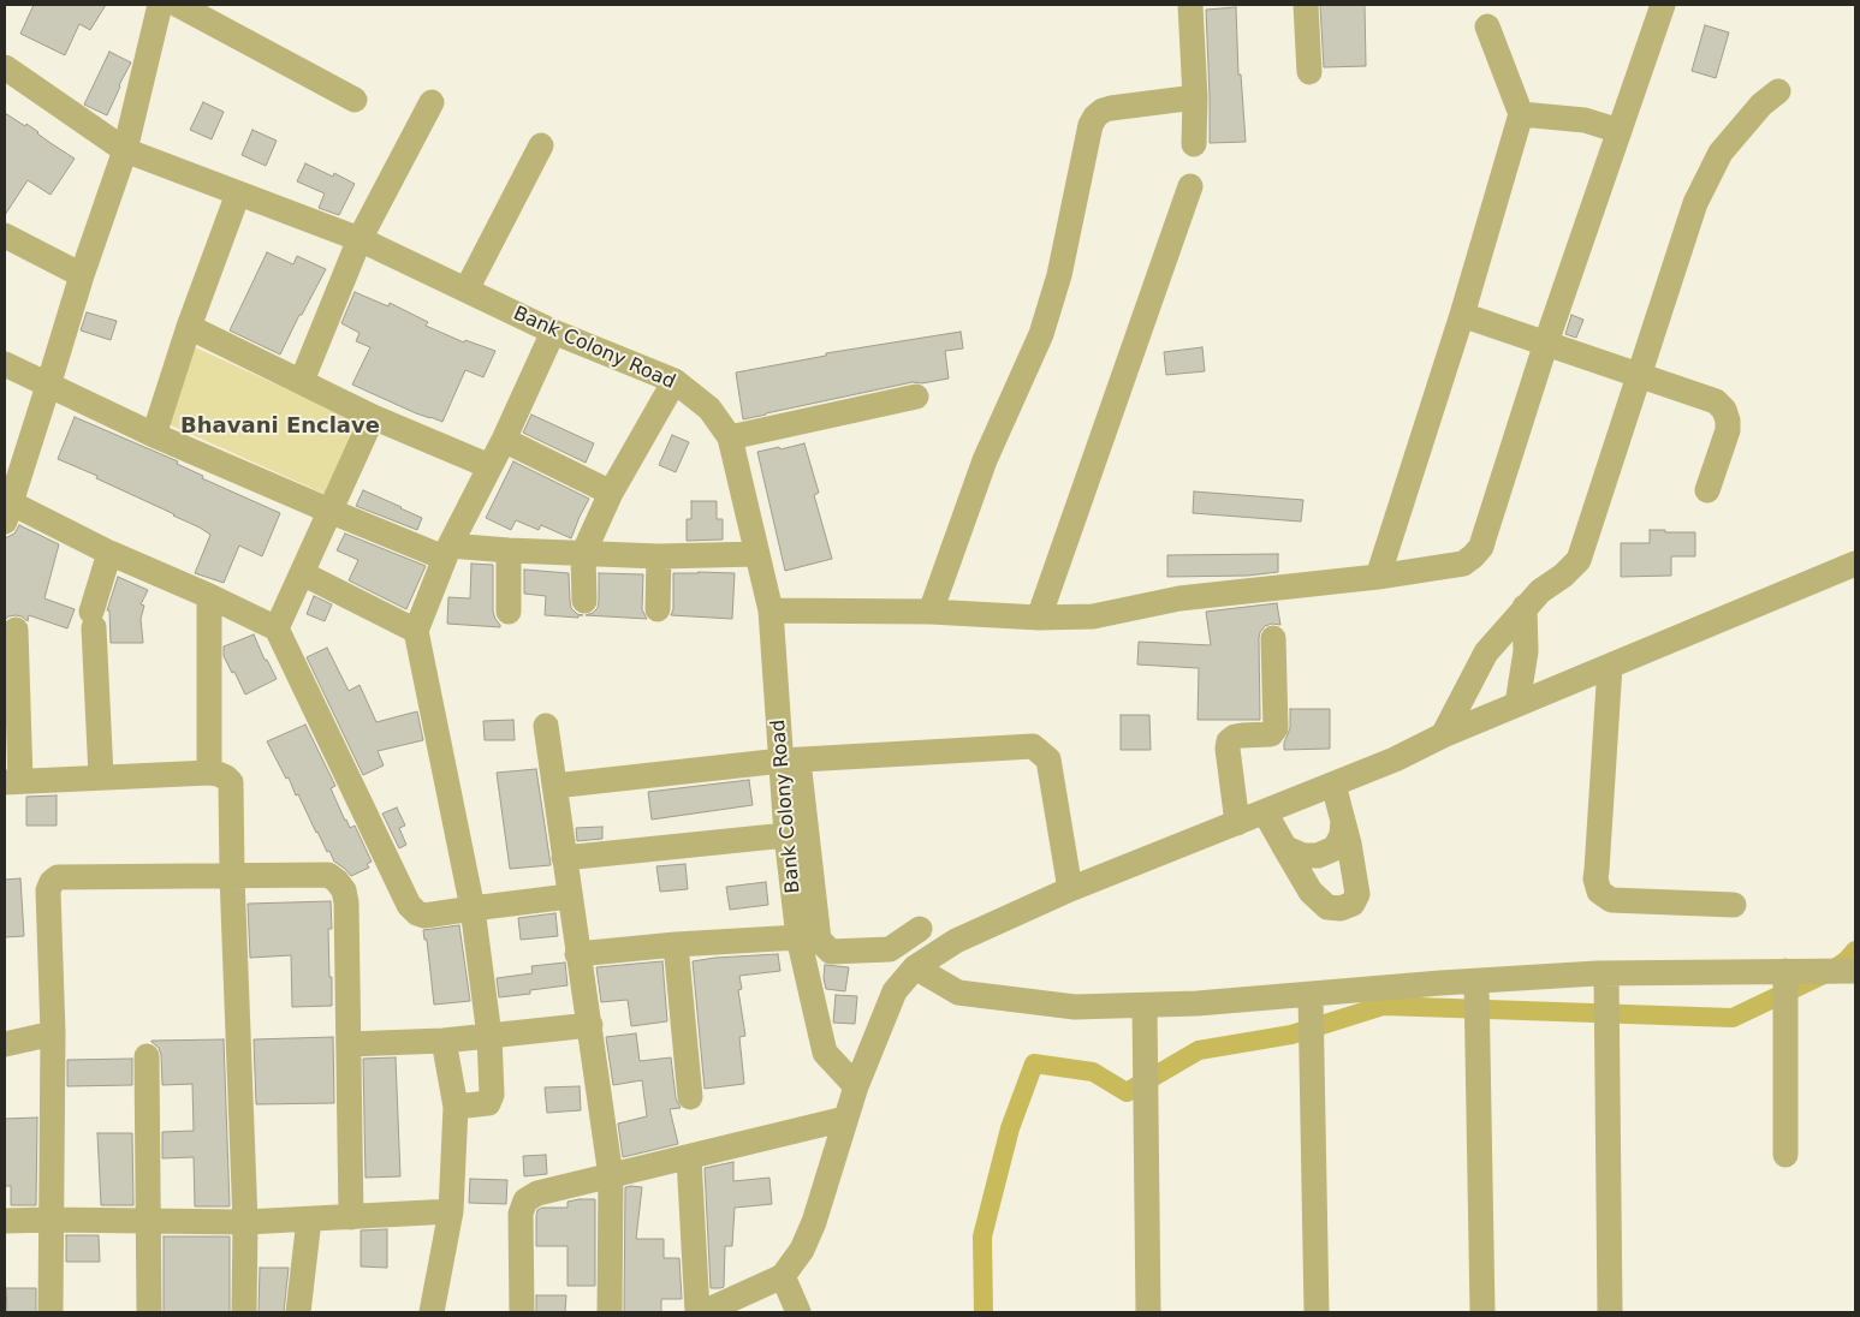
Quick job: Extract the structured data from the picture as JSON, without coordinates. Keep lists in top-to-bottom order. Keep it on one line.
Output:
{"streets":{"street":["Bank Colony Road"]},"districts":["Bhavani Enclave"]}
